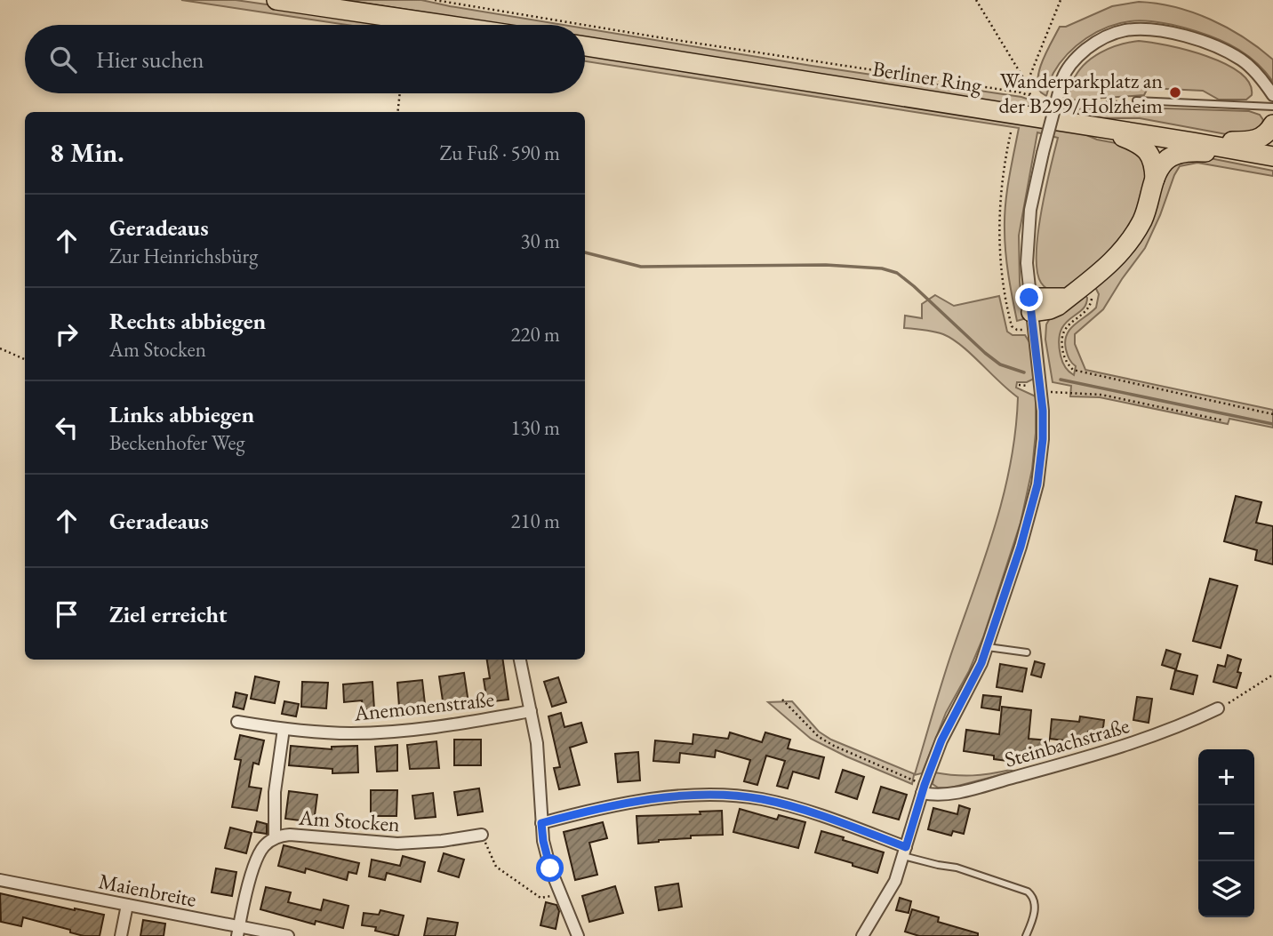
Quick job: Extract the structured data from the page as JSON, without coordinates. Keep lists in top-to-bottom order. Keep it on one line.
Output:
{"streets":{"main road":["Berliner Ring"],"street":["Anemonenstraße","Steinbachstraße","Am Stocken","Maienbreite"]},"crossings":[["Am Stocken","Maienbreite"]],"places":["Wanderparkplatz an der B299/Holzheim"],"page":{"search":"Hier suchen","heading":["8 Min.","Zu Fuß · 590 m"],"list":[["Geradeaus","Zur Heinrichsbürg","30 m"],["Rechts abbiegen","Am Stocken","220 m"],["Links abbiegen","Beckenhofer Weg","130 m"],["Geradeaus","210 m"],"Ziel erreicht"],"map_buttons":["+","−"]}}
